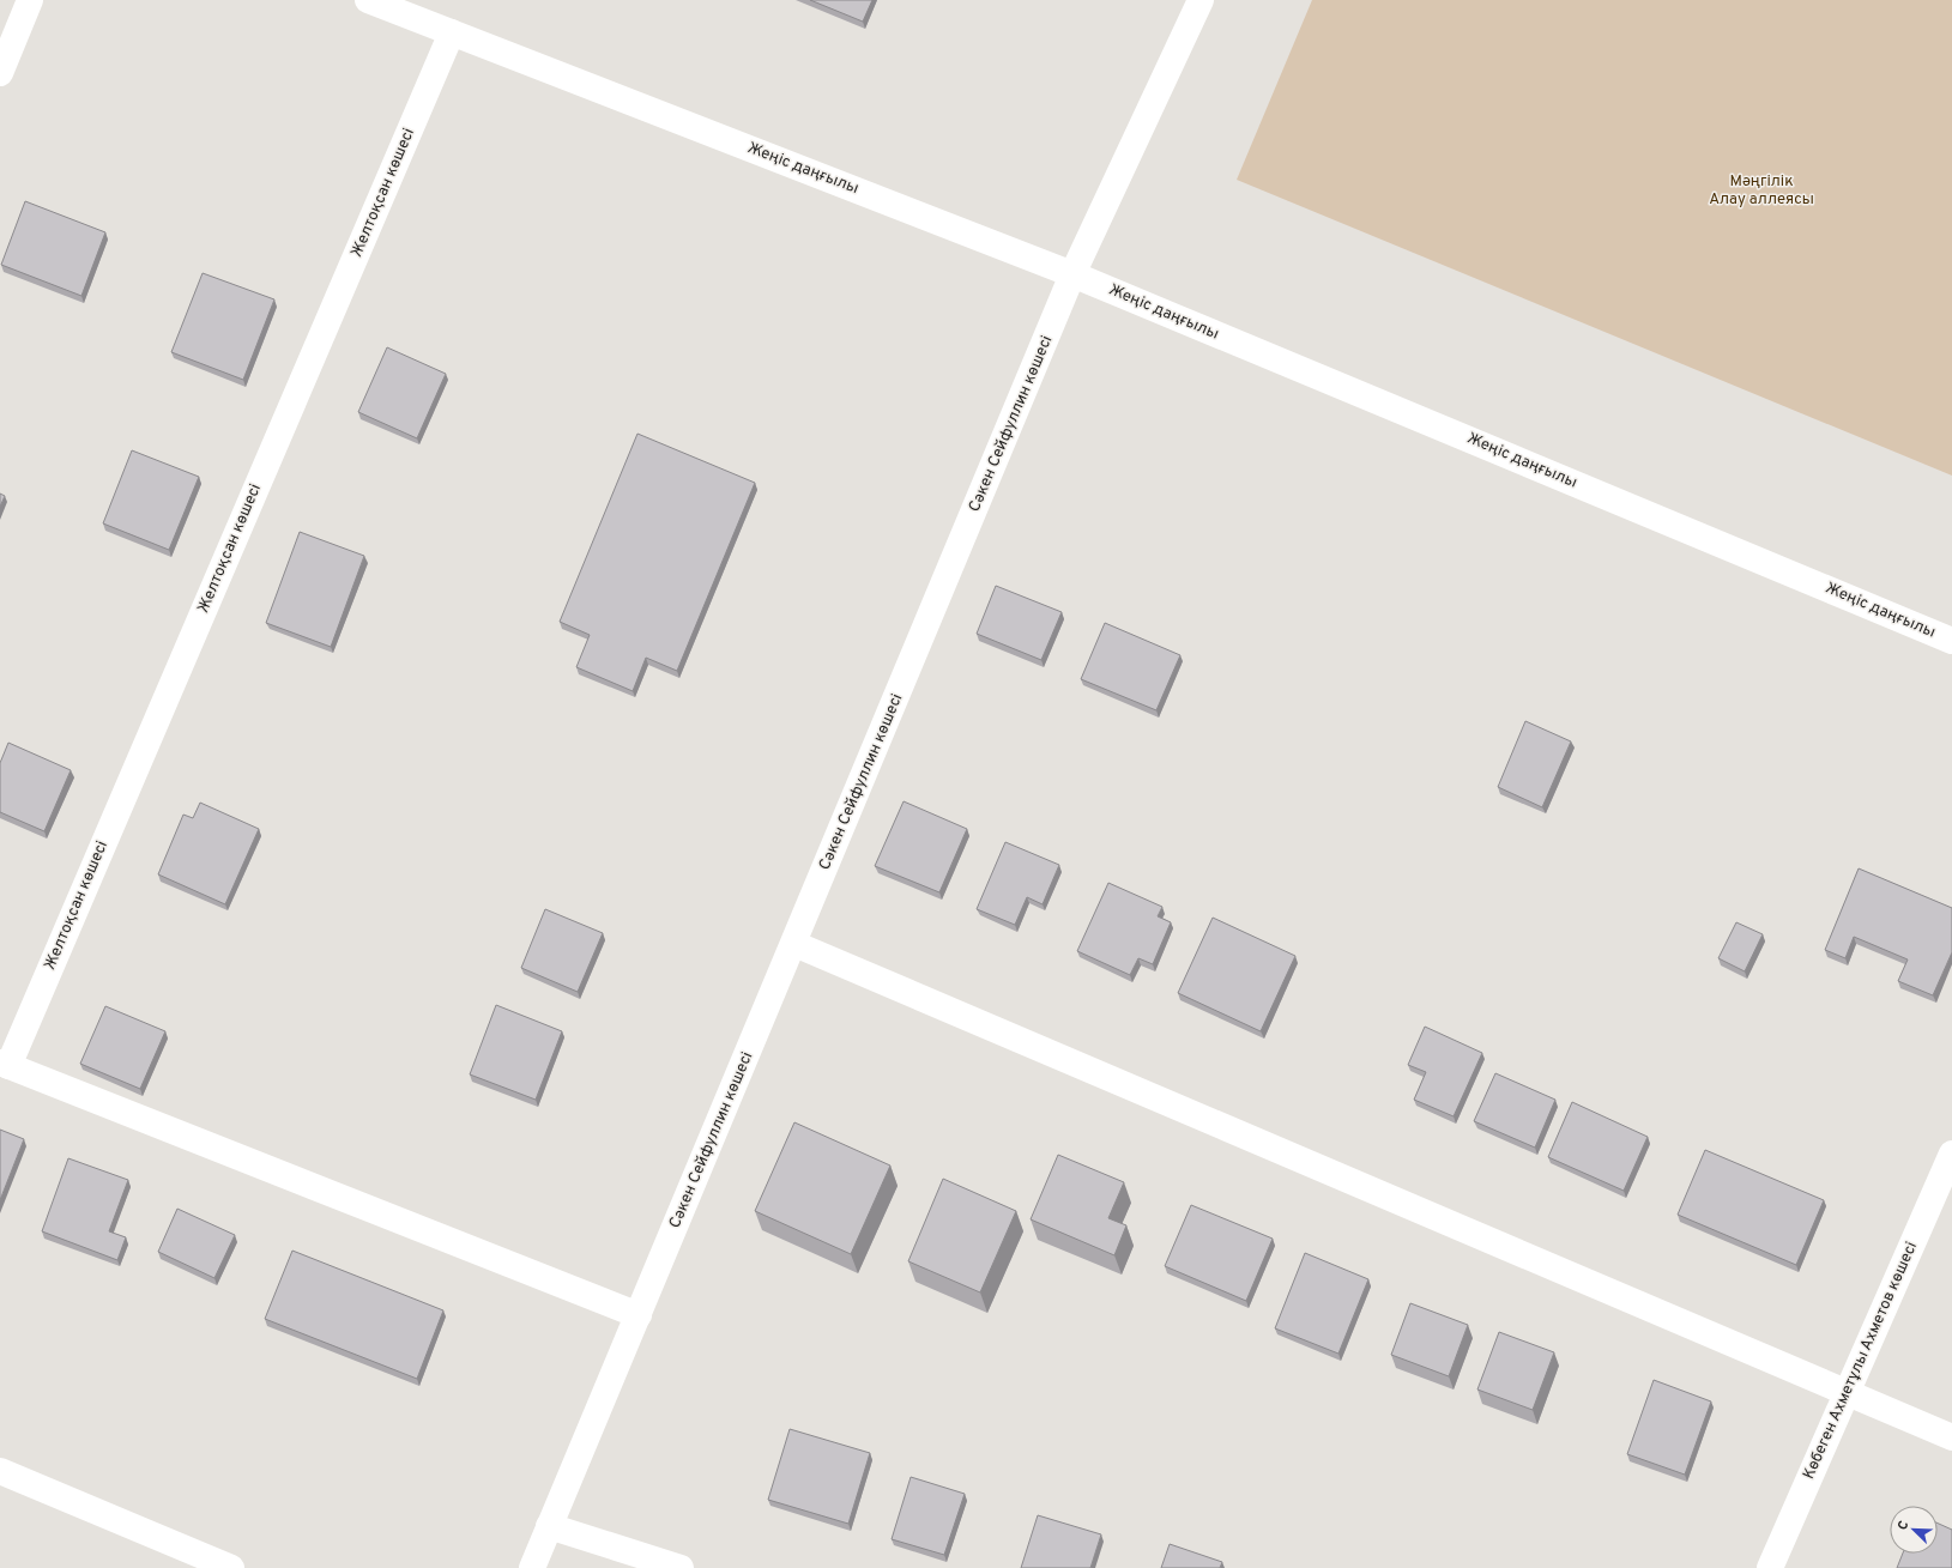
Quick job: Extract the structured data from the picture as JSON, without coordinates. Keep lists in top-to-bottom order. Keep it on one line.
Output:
{"streets":{"street":["Жеңіс даңғылы","Желтоқсан көшесі","Сәкен Сейфуллин көшесі","Көбеген Ахметұлы Ахметов көшесі"]},"crossings":[["Жеңіс даңғылы","Желтоқсан көшесі"],["Жеңіс даңғылы","Сәкен Сейфуллин көшесі"]],"parks":["Мәңгілік Алау аллеясы"],"north":"top left"}
